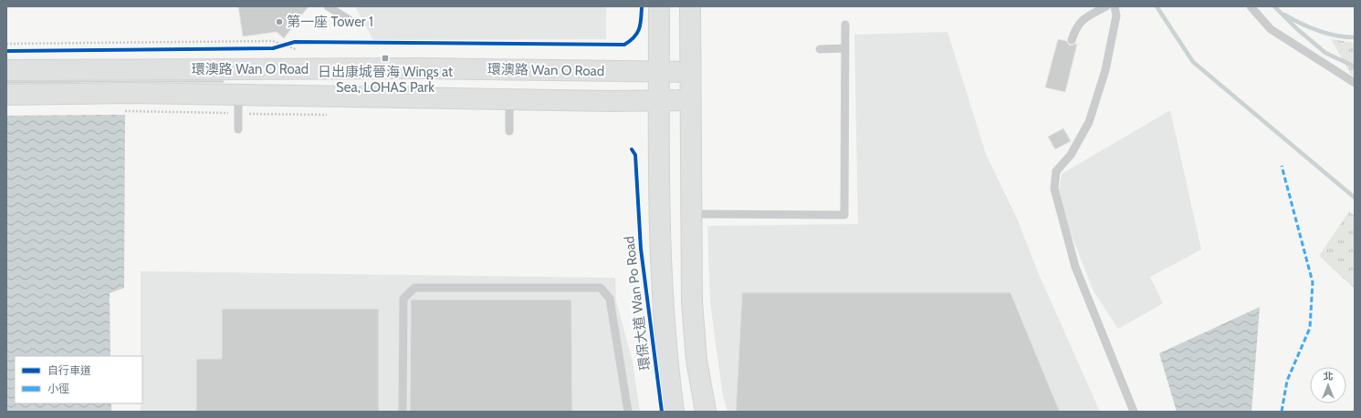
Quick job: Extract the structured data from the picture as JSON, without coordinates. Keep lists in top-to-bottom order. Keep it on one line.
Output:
{"streets":{"main road":["環澳路 Wan O Road","環保大道 Wan Po Road"]},"crossings":[["環澳路 Wan O Road","環保大道 Wan Po Road"]],"places":{"other":["第一座 Tower 1"],"transit":["日出康城晉海 Wings at Sea, LOHAS Park"]},"legend":["自行車道","小徑"],"north":"top"}
